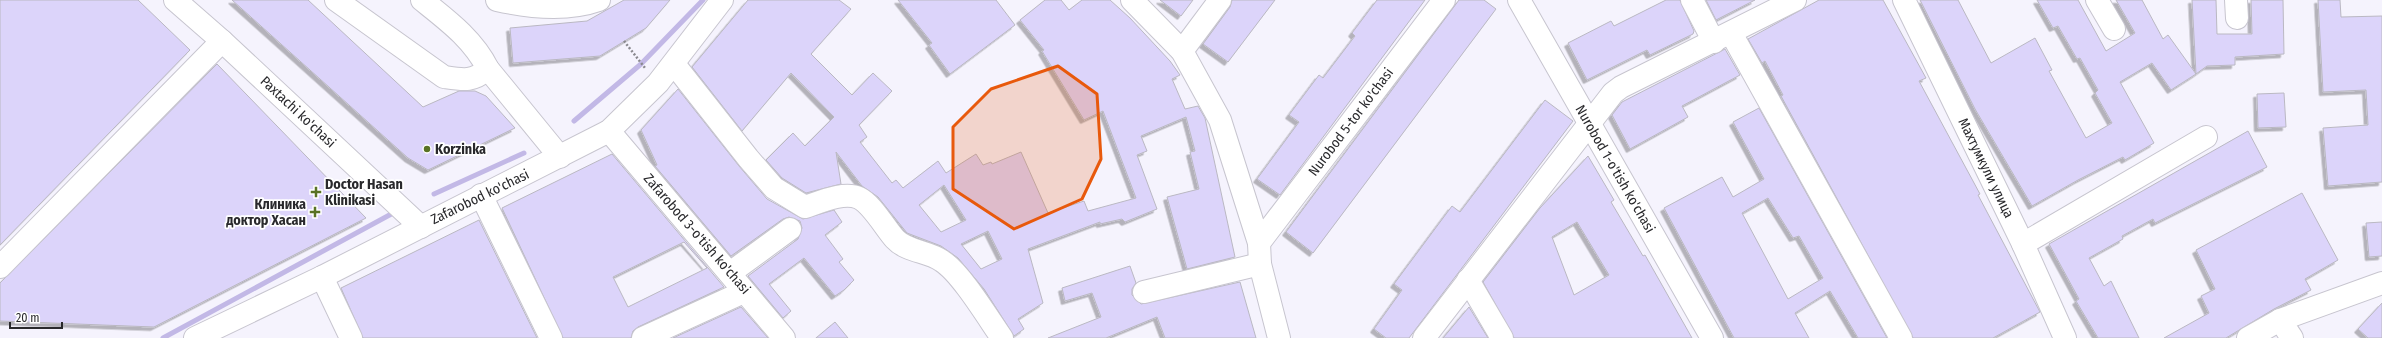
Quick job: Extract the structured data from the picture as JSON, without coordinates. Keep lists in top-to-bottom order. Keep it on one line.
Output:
{"streets":{"street":["Paxtachi ko'chasi","Nurobod 5-tor ko'chasi","Махтумкули улица","Nurobod 1-o'tish ko'chasi","Zafarobod ko'chasi","Zafarobod 3-o'tish ko'chasi"]},"crossings":[["Paxtachi ko'chasi","Zafarobod ko'chasi"],["Zafarobod ko'chasi","Zafarobod 3-o'tish ko'chasi"]],"places":{"other":["Korzinka"],"health":["Doctor Hasan Klinikasi","Клиника доктор Хасан"]},"scale_bar":"20 m"}
